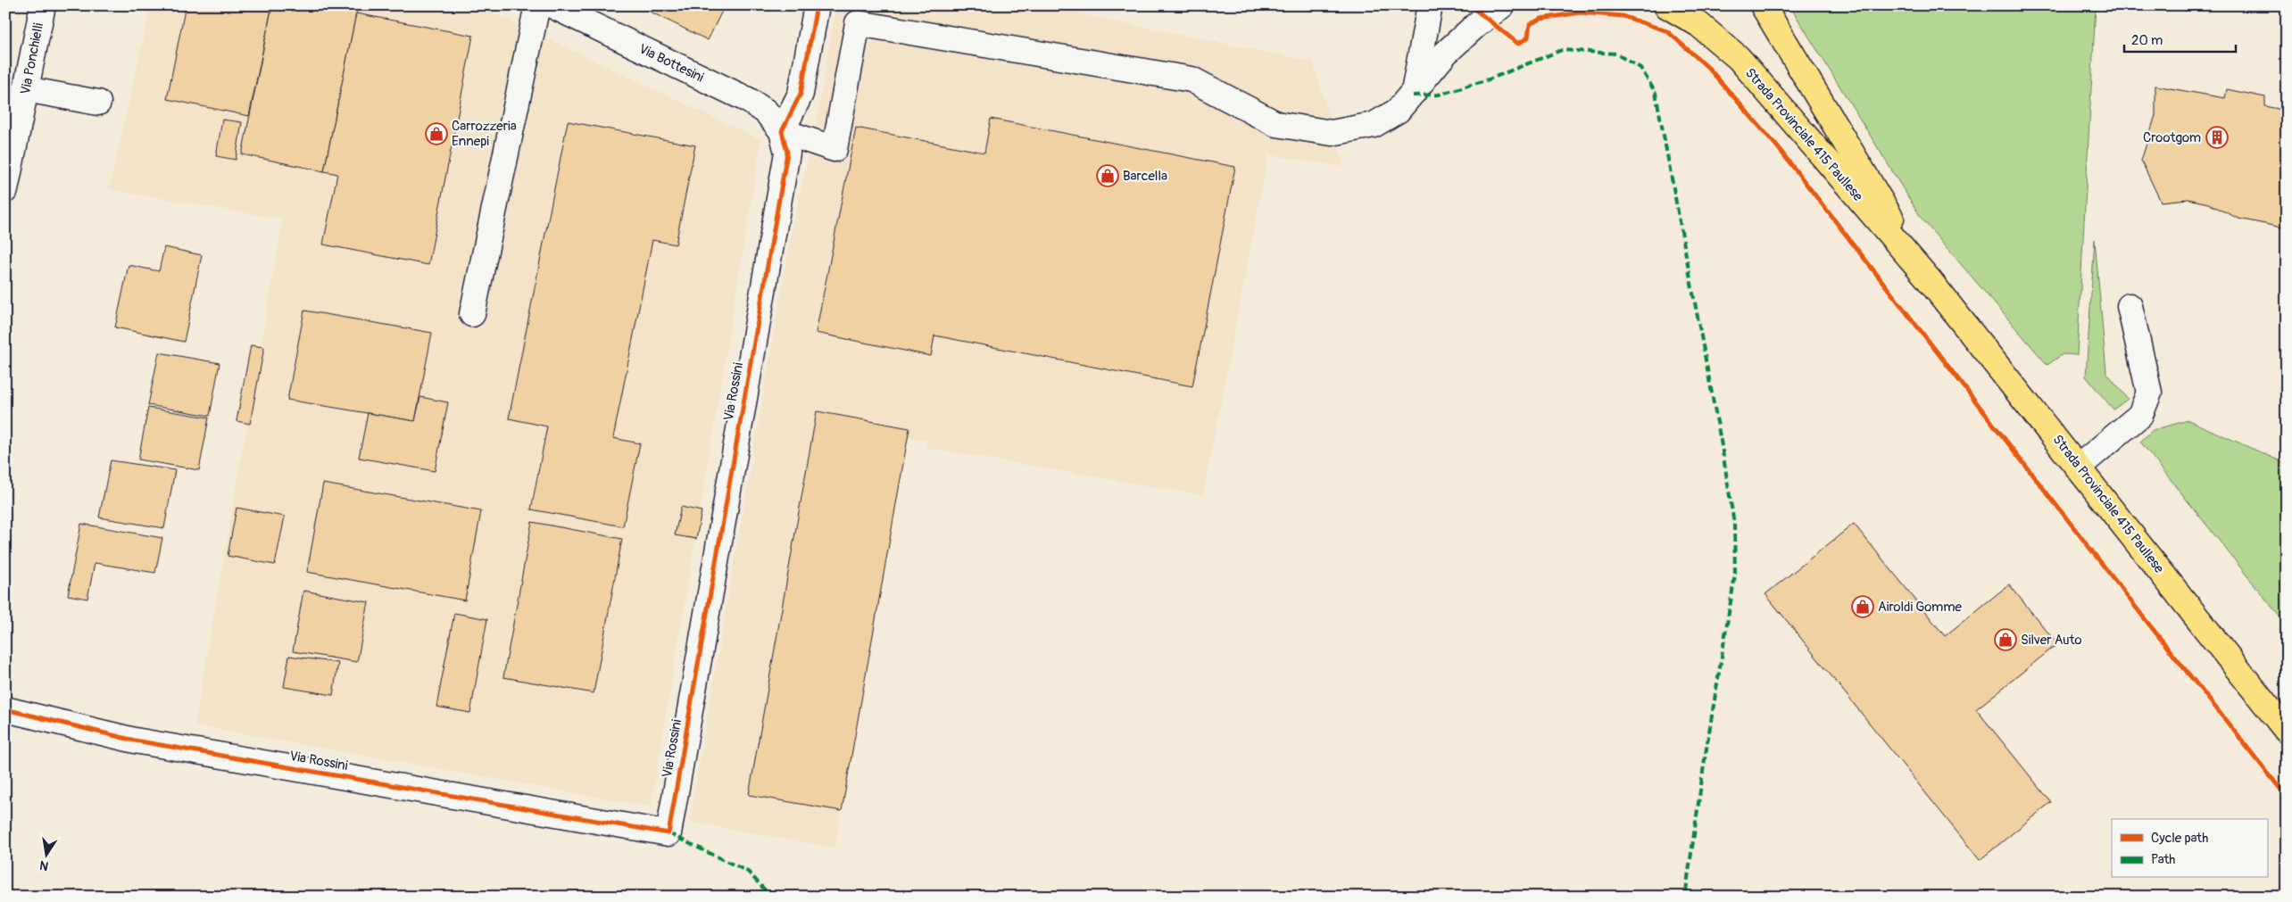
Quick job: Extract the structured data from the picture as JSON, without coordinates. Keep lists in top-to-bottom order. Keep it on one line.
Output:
{"streets":{"main road":["Strada Provinciale 415 Paullese"],"street":["Via Ponchielli","Via Bottesini","Via Rossini"]},"crossings":[["Via Bottesini","Via Rossini"]],"places":{"shop":["Carrozzeria Ennepi","Barcella","Airoldi Gomme","Silver Auto"],"building":["Crootgom"]},"legend":["Cycle path","Path"],"scale_bar":"20 m","north":"bottom"}
